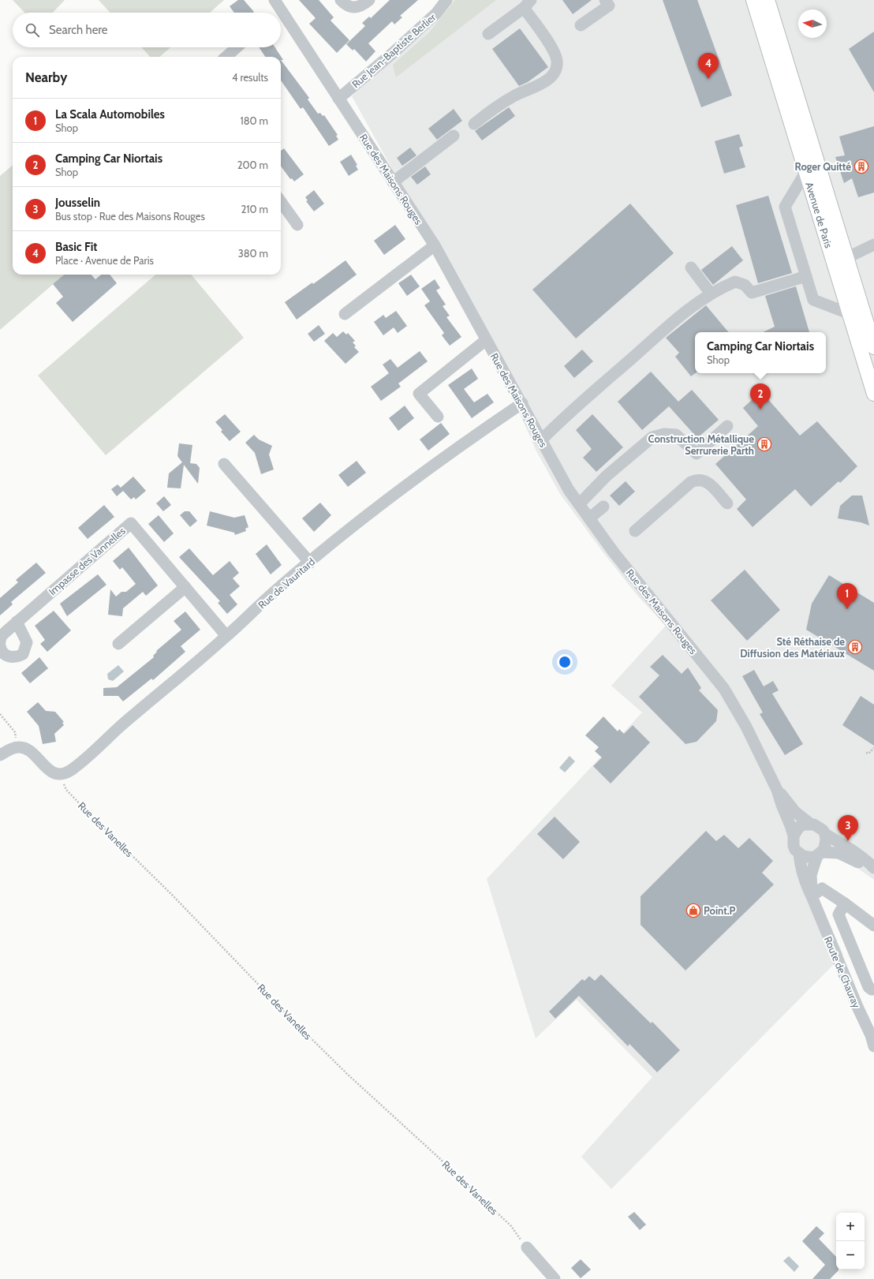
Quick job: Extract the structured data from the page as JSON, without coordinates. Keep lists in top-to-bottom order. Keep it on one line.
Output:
{"streets":{"main road":["Avenue de Paris"],"street":["Rue Jean-Baptiste Berlier","Rue des Maisons Rouges","Impasse des Vannelles","Rue de Vauritard","Route de Chauray"],"path":["Rue des Vanelles"]},"crossings":[["Rue Jean-Baptiste Berlier","Rue des Maisons Rouges"],["Rue des Maisons Rouges","Rue de Vauritard"],["Rue des Maisons Rouges","Route de Chauray"],["Impasse des Vannelles","Rue de Vauritard"],["Rue de Vauritard","Rue des Vanelles"]],"places":{"building":["Roger Quitté","Construction Métallique Serrurerie Parth","Sté Réthaise de Diffusion des Matériaux"],"shop":["Point.P"]},"north":"left","page":{"search":"Search here","pins":["4","2","1","3"],"heading":["Nearby","4 results"],"list":[{"mark":"1","name":"La Scala Automobiles","note":"Shop","value":"180 m"},{"mark":"2","name":"Camping Car Niortais","note":"Shop","value":"200 m"},{"mark":"3","name":"Jousselin","note":"Bus stop · Rue des Maisons Rouges","value":"210 m"},{"mark":"4","name":"Basic Fit","note":"Place · Avenue de Paris","value":"380 m"}],"popup":["Camping Car Niortais","Shop"],"map_buttons":["+","−"]}}
